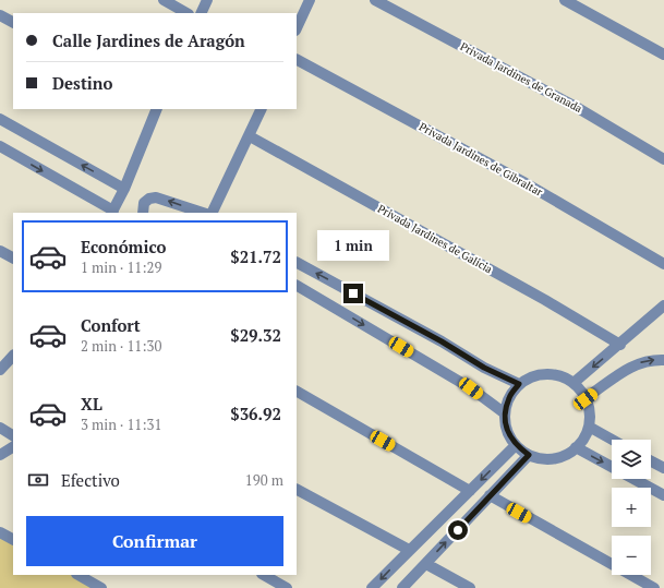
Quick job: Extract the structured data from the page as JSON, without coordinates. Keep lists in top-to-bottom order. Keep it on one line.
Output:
{"streets":{"street":["Privada Jardines de Granada","Privada Jardines de Gibraltar","Privada Jardines de Galicia"]},"page":{"banner":["Calle Jardines de Aragón","Destino"],"list":[{"name":"Económico","note":"1 min · 11:29","value":"$21.72"},{"name":"Confort","note":"2 min · 11:30","value":"$29.32"},{"name":"XL","note":"3 min · 11:31","value":"$36.92"}],"bubble":"1 min","map_buttons":["+","−"],"pay":["Efectivo","190 m"],"buttons":"Confirmar"}}
